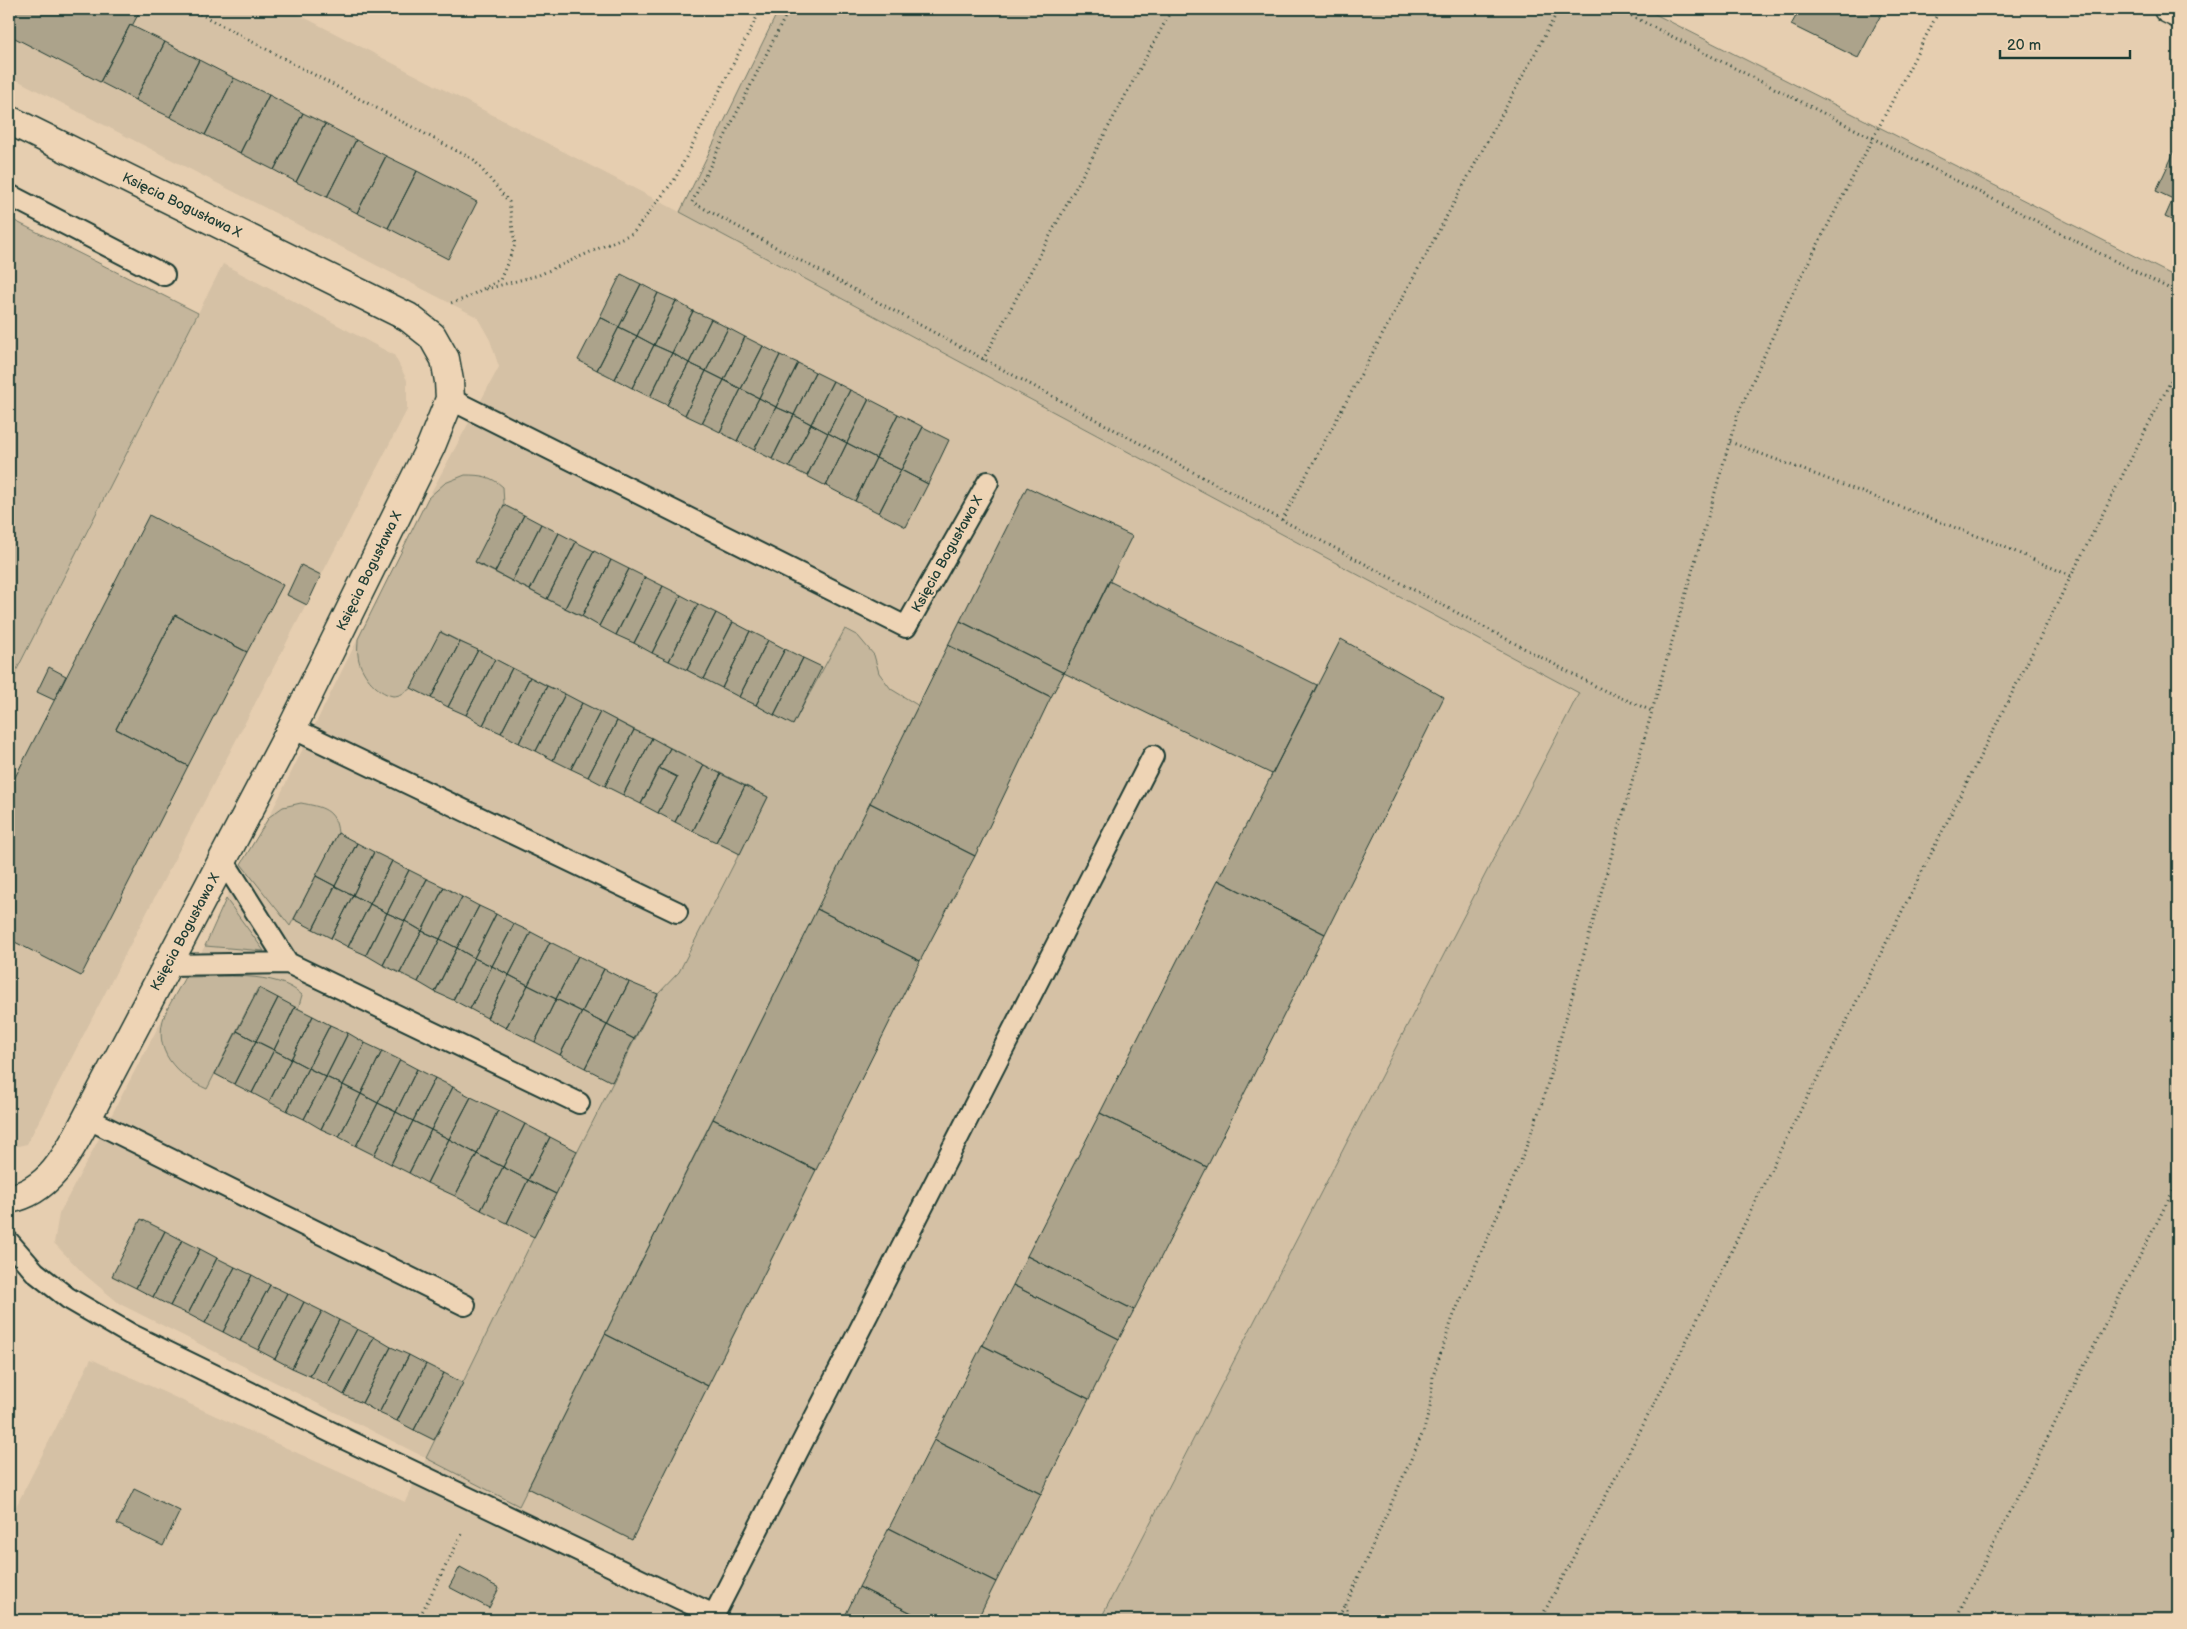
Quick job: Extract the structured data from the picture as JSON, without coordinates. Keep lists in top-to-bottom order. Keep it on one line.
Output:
{"streets":{"street":["Księcia Bogusława X"]},"scale_bar":"20 m"}
